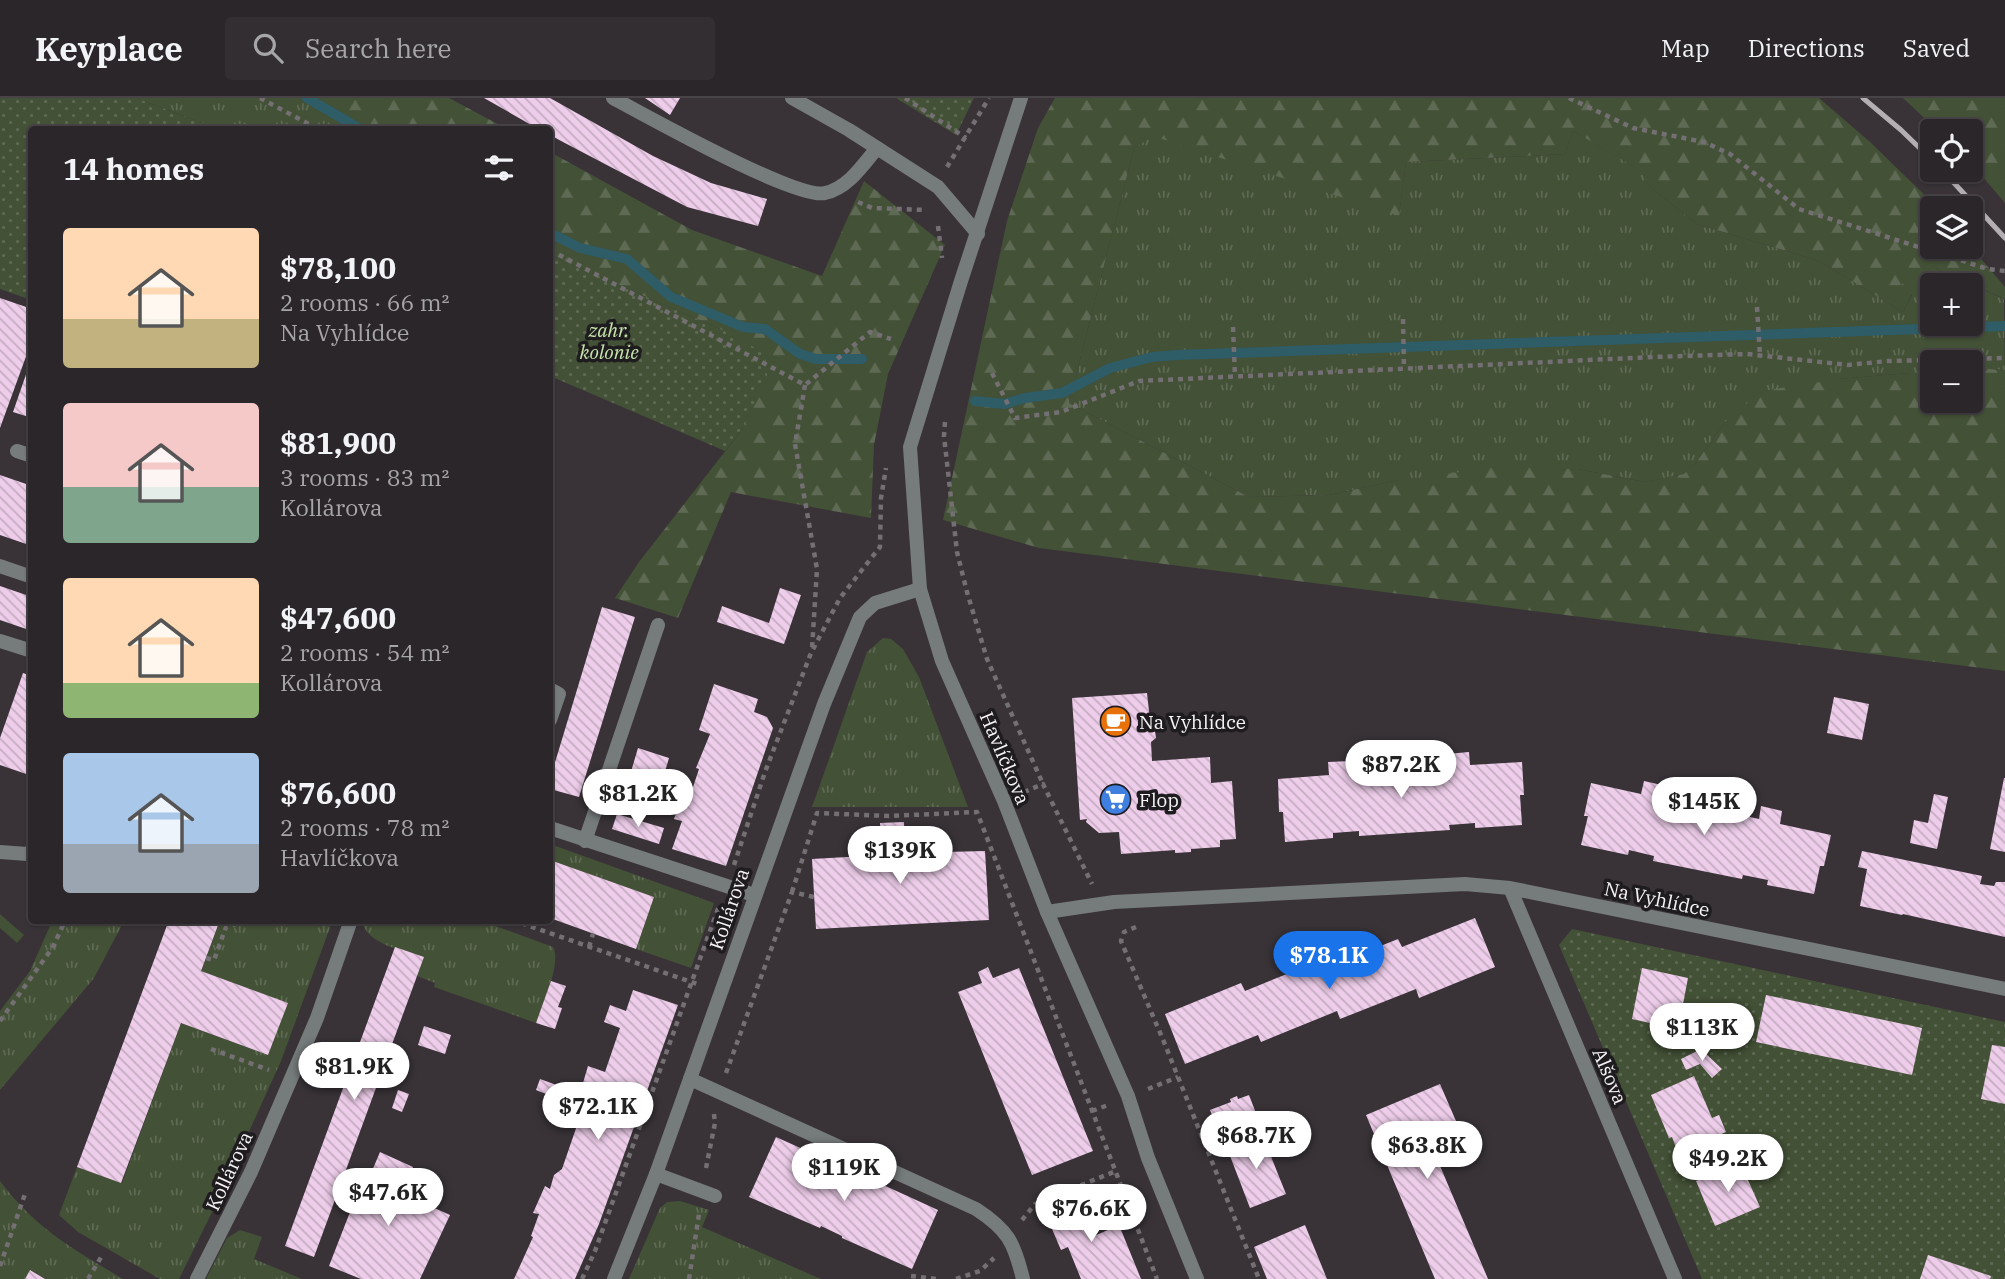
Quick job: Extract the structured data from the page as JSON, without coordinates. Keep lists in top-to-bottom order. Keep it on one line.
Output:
{"streets":{"street":["Havlíčkova","Na Vyhlídce","Kollárova","Alšova"]},"crossings":[["Havlíčkova","Na Vyhlídce"],["Havlíčkova","Kollárova"],["Na Vyhlídce","Alšova"]],"parks":["zahr. kolonie"],"places":{"cafe":["Na Vyhlídce"],"supermarket":["Flop"]},"page":{"header":"Keyplace","search":"Search here","nav":["Map","Directions","Saved"],"map_buttons":["+","−"],"heading":"14 homes","list":[{"name":"$78,100","note":"2 rooms · 66 m² · Na Vyhlídce"},{"name":"$81,900","note":"3 rooms · 83 m² · Kollárova"},{"name":"$47,600","note":"2 rooms · 54 m² · Kollárova"},{"name":"$76,600","note":"2 rooms · 78 m² · Havlíčkova"}],"price":["$87.2K","$81.2K","$145K","$139K","$78.1K","$113K","$81.9K","$72.1K","$68.7K","$63.8K","$49.2K","$119K","$47.6K","$76.6K"]}}
